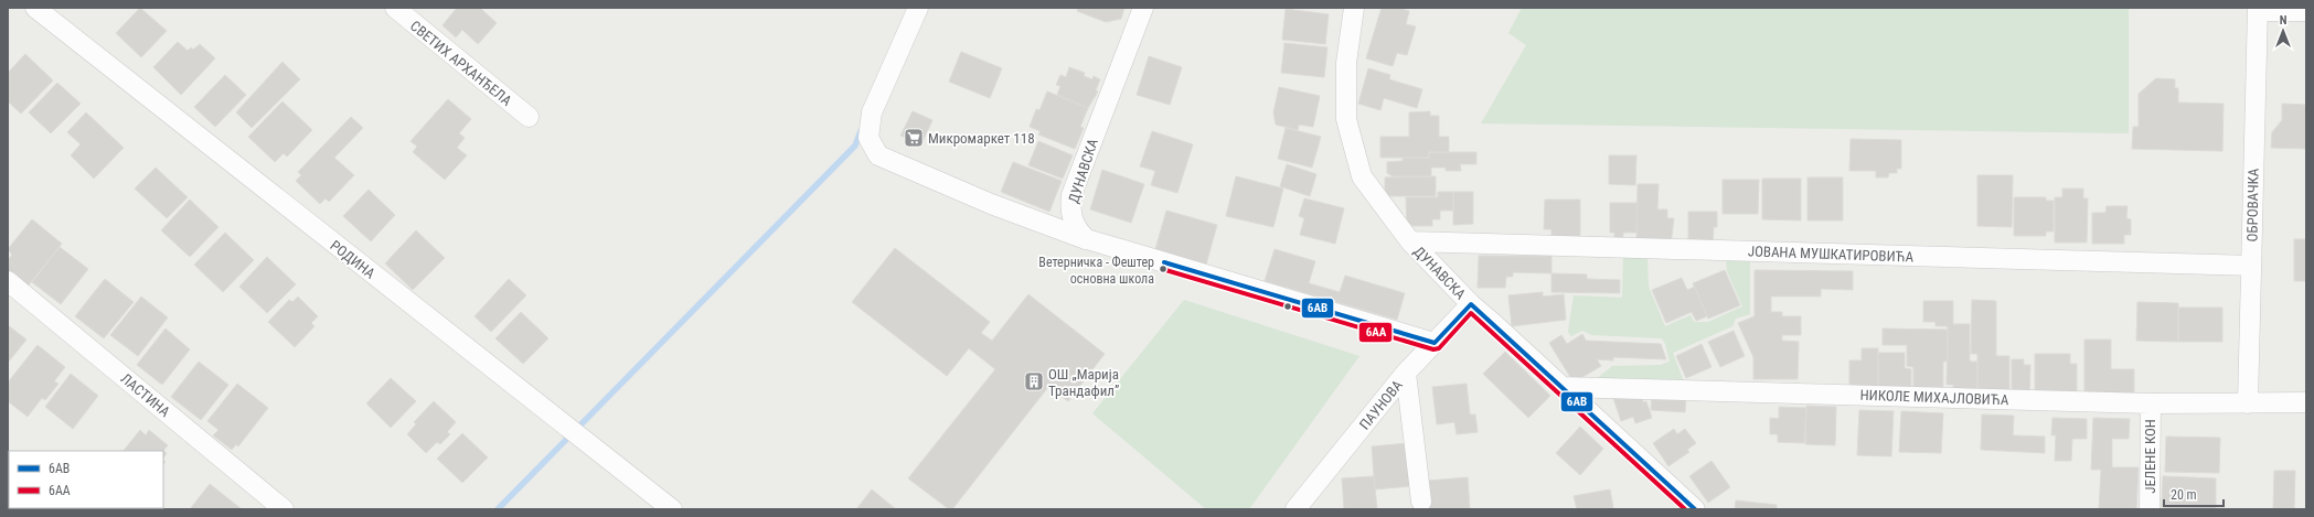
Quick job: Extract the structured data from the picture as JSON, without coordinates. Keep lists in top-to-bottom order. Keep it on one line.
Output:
{"streets":{"street":["СВЕТИХ АРХАНЂЕЛА","ДУНАВСКА","ОБРОВАЧКА","ЈОВАНА МУШКАТИРОВИЋА","РОДИНА","ЛАСТИНА","НИКОЛЕ МИХАЈЛОВИЋА","ПАУНОВА","ЈЕЛЕНЕ КОН"]},"crossings":[["ДУНАВСКА","ЈОВАНА МУШКАТИРОВИЋА"],["ДУНАВСКА","НИКОЛЕ МИХАЈЛОВИЋА"],["ДУНАВСКА","ПАУНОВА"],["ОБРОВАЧКА","ЈОВАНА МУШКАТИРОВИЋА"],["ОБРОВАЧКА","НИКОЛЕ МИХАЈЛОВИЋА"],["НИКОЛЕ МИХАЈЛОВИЋА","ЈЕЛЕНЕ КОН"]],"places":{"supermarket":["Микромаркет 118"],"other":["Ветерничка - Фештер основна школа"],"building":["ОШ „Марија Трандафил”"]},"lines":["transit line 6AB","transit line 6AA"],"legend":["6AB","6AA"],"scale_bar":"20 m","north":"top"}
